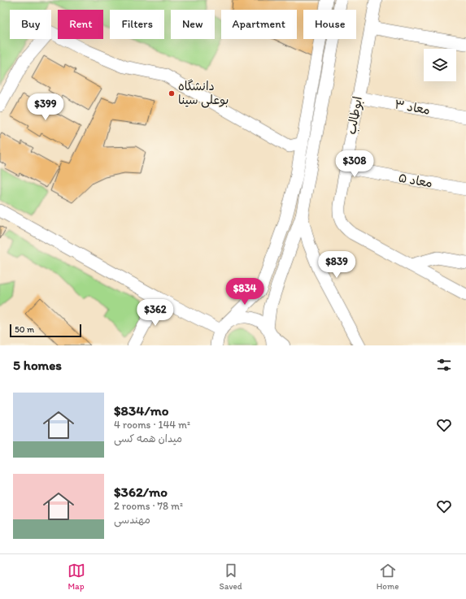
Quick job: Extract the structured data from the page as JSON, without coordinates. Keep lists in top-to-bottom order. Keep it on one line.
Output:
{"streets":{"street":["معاد ۳","ابوطالب","معاد ۵"]},"crossings":[["معاد ۳","ابوطالب"],["ابوطالب","معاد ۵"]],"places":["دانشگاه بوعلی سینا"],"scale_bar":"50 m","page":{"chip":["Buy","Rent","Filters","New","Apartment","House"],"price":["$399","$308","$839","$834","$362"],"scale":"50 m","heading":"5 homes","list":[{"name":"$834/mo","note":"4 rooms · 144 m² · میدان همه کسی"},{"name":"$362/mo","note":"2 rooms · 78 m² · مهندسی"}],"tabs":["Map","Saved","Home"]}}
